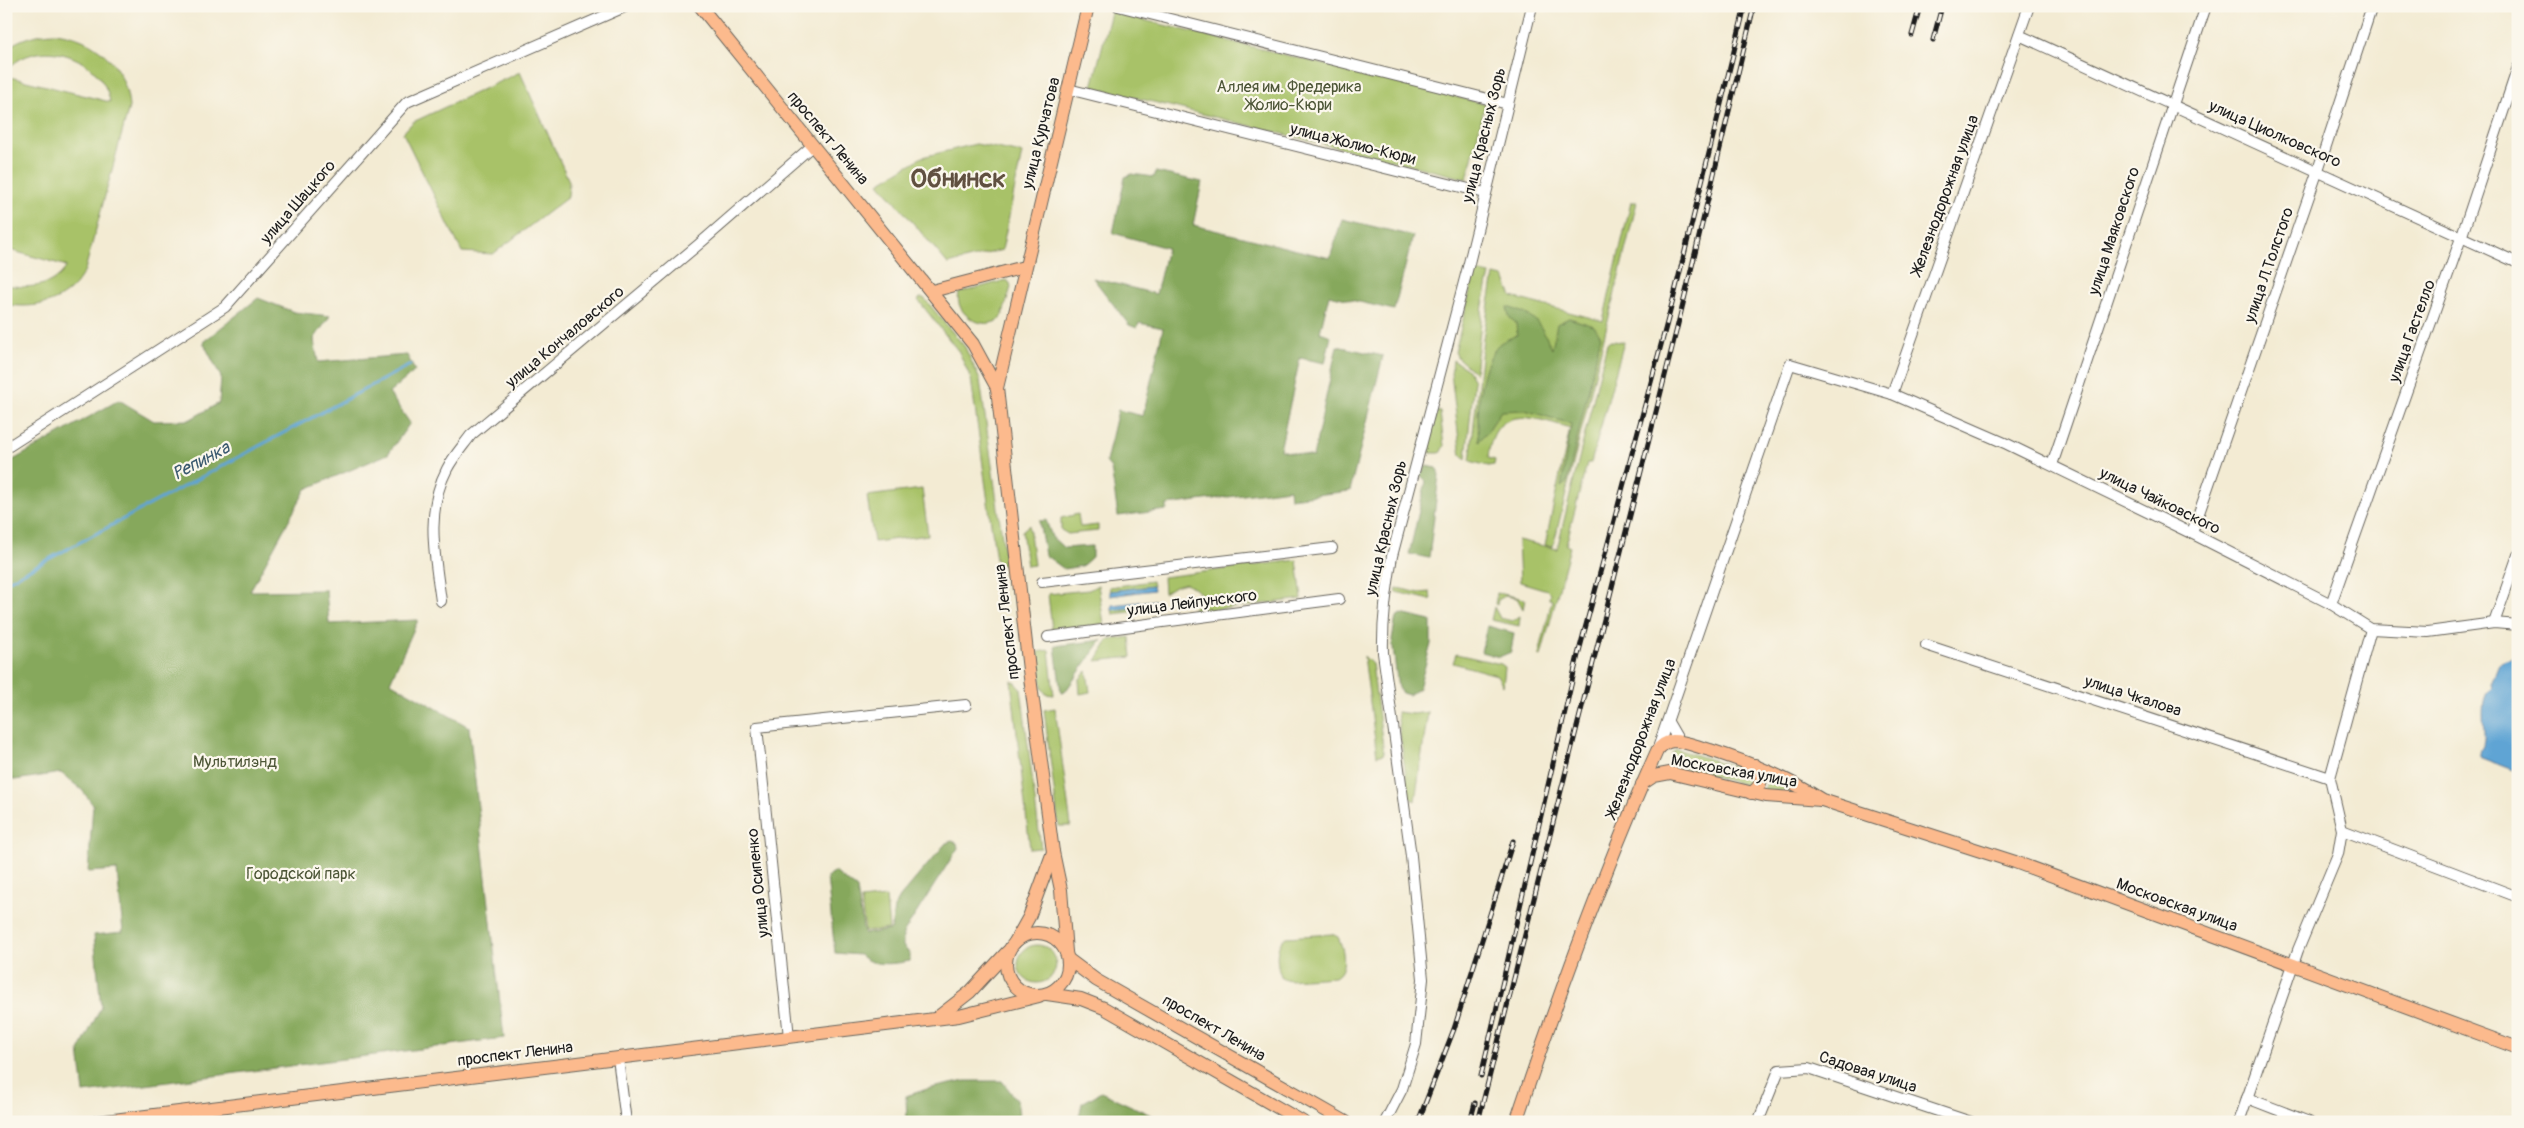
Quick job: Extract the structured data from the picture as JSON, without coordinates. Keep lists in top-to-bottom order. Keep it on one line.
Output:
{"streets":{"main road":["улица Курчатова","проспект Ленина","Железнодорожная улица","Московская улица"],"street":["улица Циолковского","улица Красных Зорь","улица Жолио-Кюри","улица Шацкого","улица Маяковского","улица Л.Толстого","улица Гастелло","улица Кончаловского","улица Чайковского","улица Лейпунского","улица Чкалова","улица Осипенко","Садовая улица"]},"crossings":[["улица Курчатова","проспект Ленина"],["улица Курчатова","улица Жолио-Кюри"],["улица Циолковского","Железнодорожная улица"],["улица Циолковского","улица Маяковского"],["улица Циолковского","улица Л.Толстого"],["улица Циолковского","улица Гастелло"],["улица Красных Зорь","улица Жолио-Кюри"],["проспект Ленина","улица Кончаловского"],["проспект Ленина","улица Осипенко"],["Железнодорожная улица","улица Чайковского"],["Железнодорожная улица","Московская улица"],["улица Маяковского","улица Чайковского"],["улица Л.Толстого","улица Чайковского"],["улица Гастелло","улица Чайковского"]],"districts":["Обнинск"],"water":["Репинка"],"parks":["Аллея им. Фредерика Жолио-Кюри","Мультилэнд","Городской парк"]}
